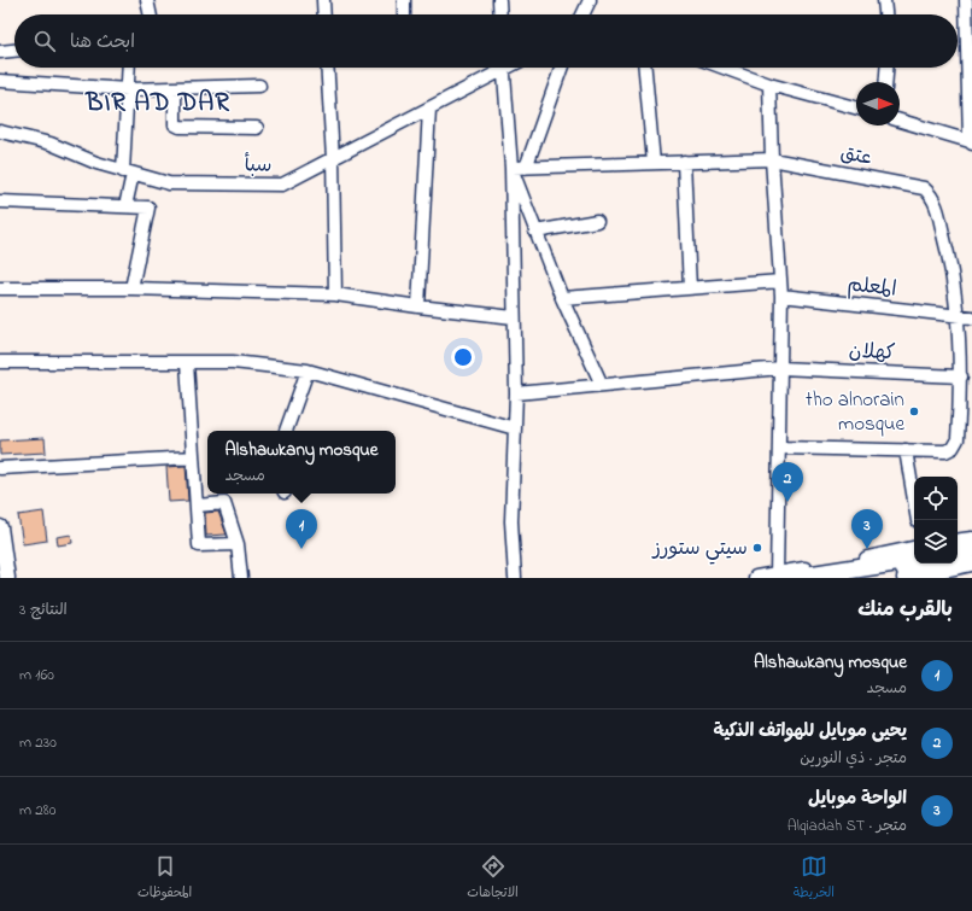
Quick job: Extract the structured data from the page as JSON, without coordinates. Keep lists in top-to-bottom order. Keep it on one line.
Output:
{"streets":{"street":["عتق","سبأ","المعلم","كهلان"]},"crossings":[["عتق","المعلم"]],"districts":["BIR AD DAR"],"places":["tho alnorain mosque","سيتي ستورز"],"north":"right","page":{"search":"ابحث هنا","popup":["Alshawkany mosque","مسجد"],"pins":["2","1","3"],"heading":["بالقرب منك","النتائج: 3"],"list":[{"mark":"1","name":"Alshawkany mosque","note":"مسجد","value":"160 m"},{"mark":"2","name":"يحيى موبايل للهواتف الذكية","note":"متجر · ذي النورين","value":"230 m"},{"mark":"3","name":"الواحة موبايل","note":"متجر · Alqiadah ST","value":"280 m"}],"nav":["الخريطة","الاتجاهات","المحفوظات"]}}
